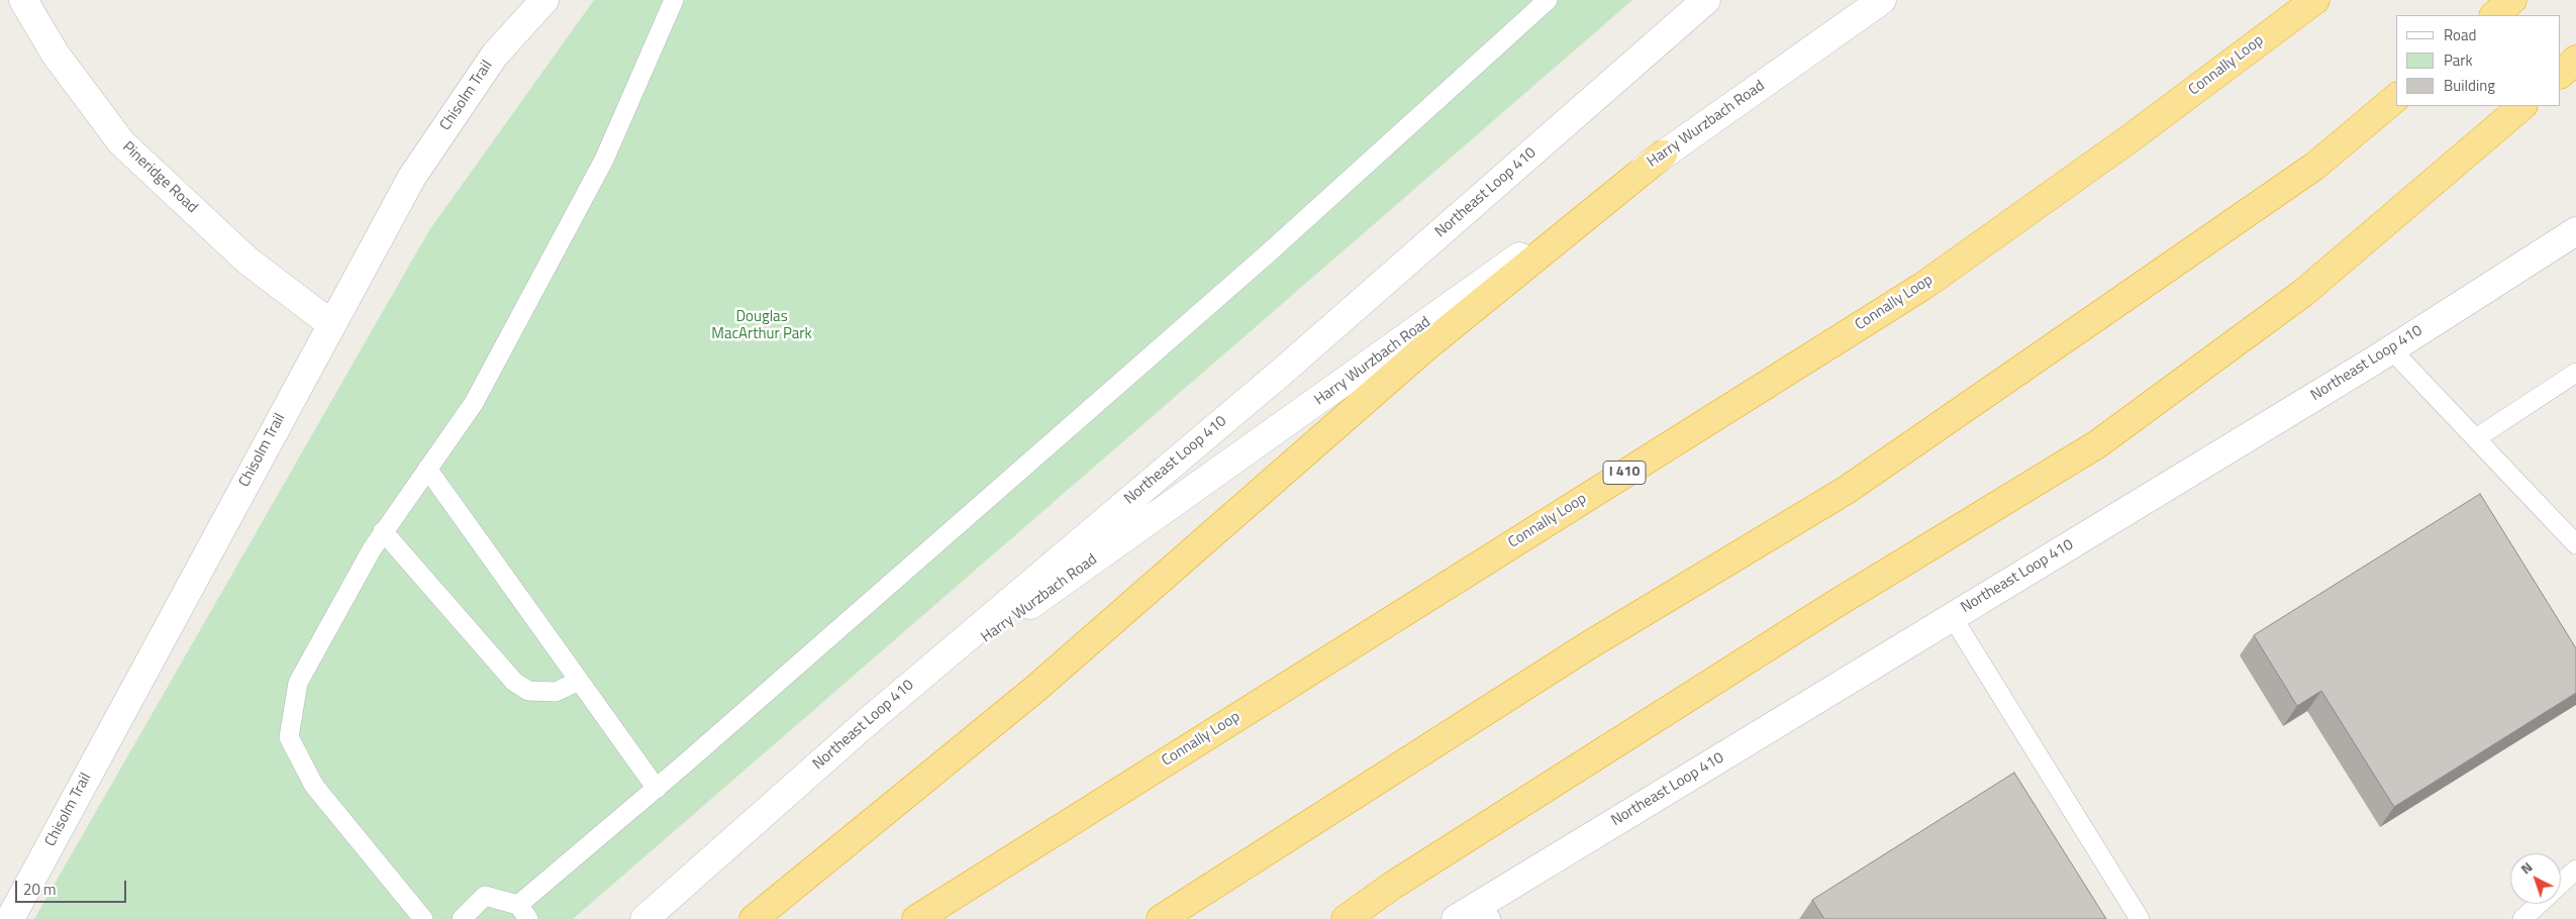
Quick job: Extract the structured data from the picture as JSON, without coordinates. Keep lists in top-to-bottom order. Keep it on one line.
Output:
{"streets":{"highway":["Connally Loop","I 410"],"main road":["Chisolm Trail","Harry Wurzbach Road","Pineridge Road","Northeast Loop 410"]},"crossings":[["Chisolm Trail","Pineridge Road"],["Harry Wurzbach Road","Northeast Loop 410"]],"parks":["Douglas MacArthur Park"],"legend":["Road","Park","Building"],"scale_bar":"20 m","north":"top left"}
